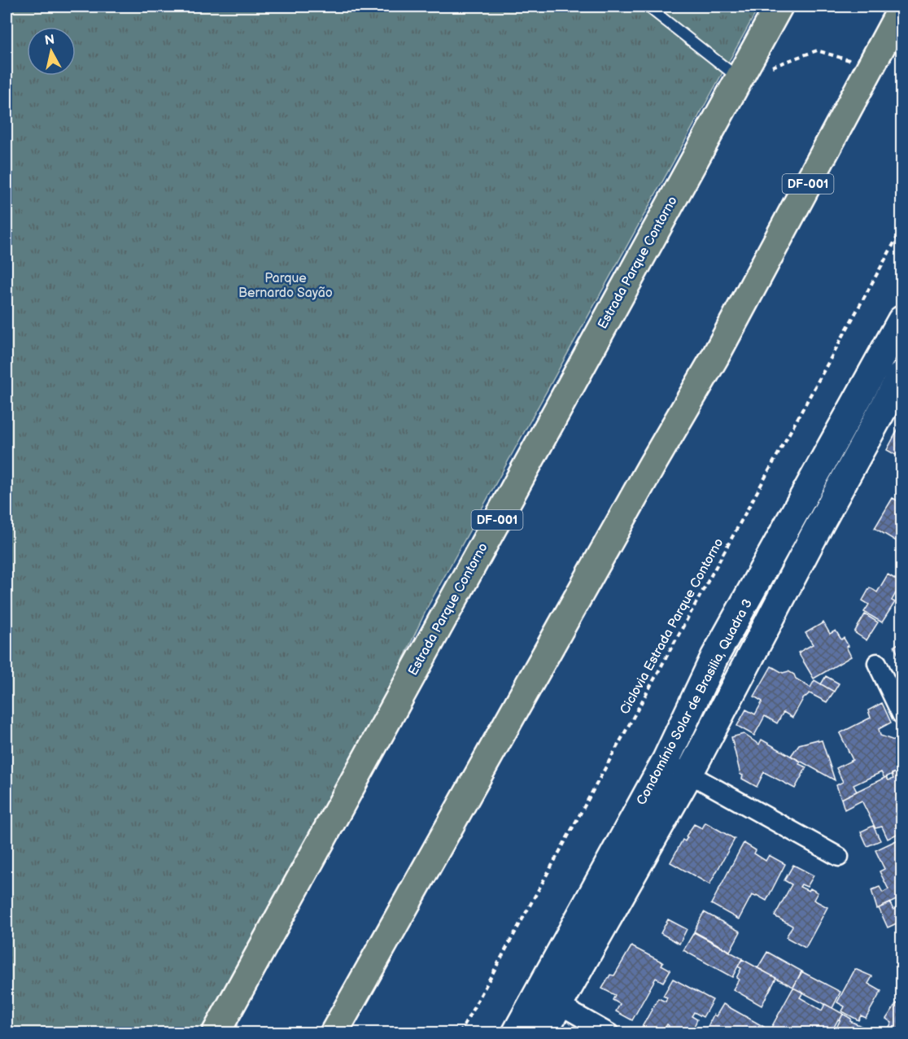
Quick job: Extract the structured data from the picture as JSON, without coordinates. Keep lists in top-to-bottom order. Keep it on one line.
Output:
{"streets":{"main road":["DF-001","Estrada Parque Contorno"],"street":["Condomínio Solar de Brasilia, Quadra 3"],"path":["Ciclovia Estrada Parque Contorno"]},"parks":["Parque Bernardo Sayão"],"north":"top"}
